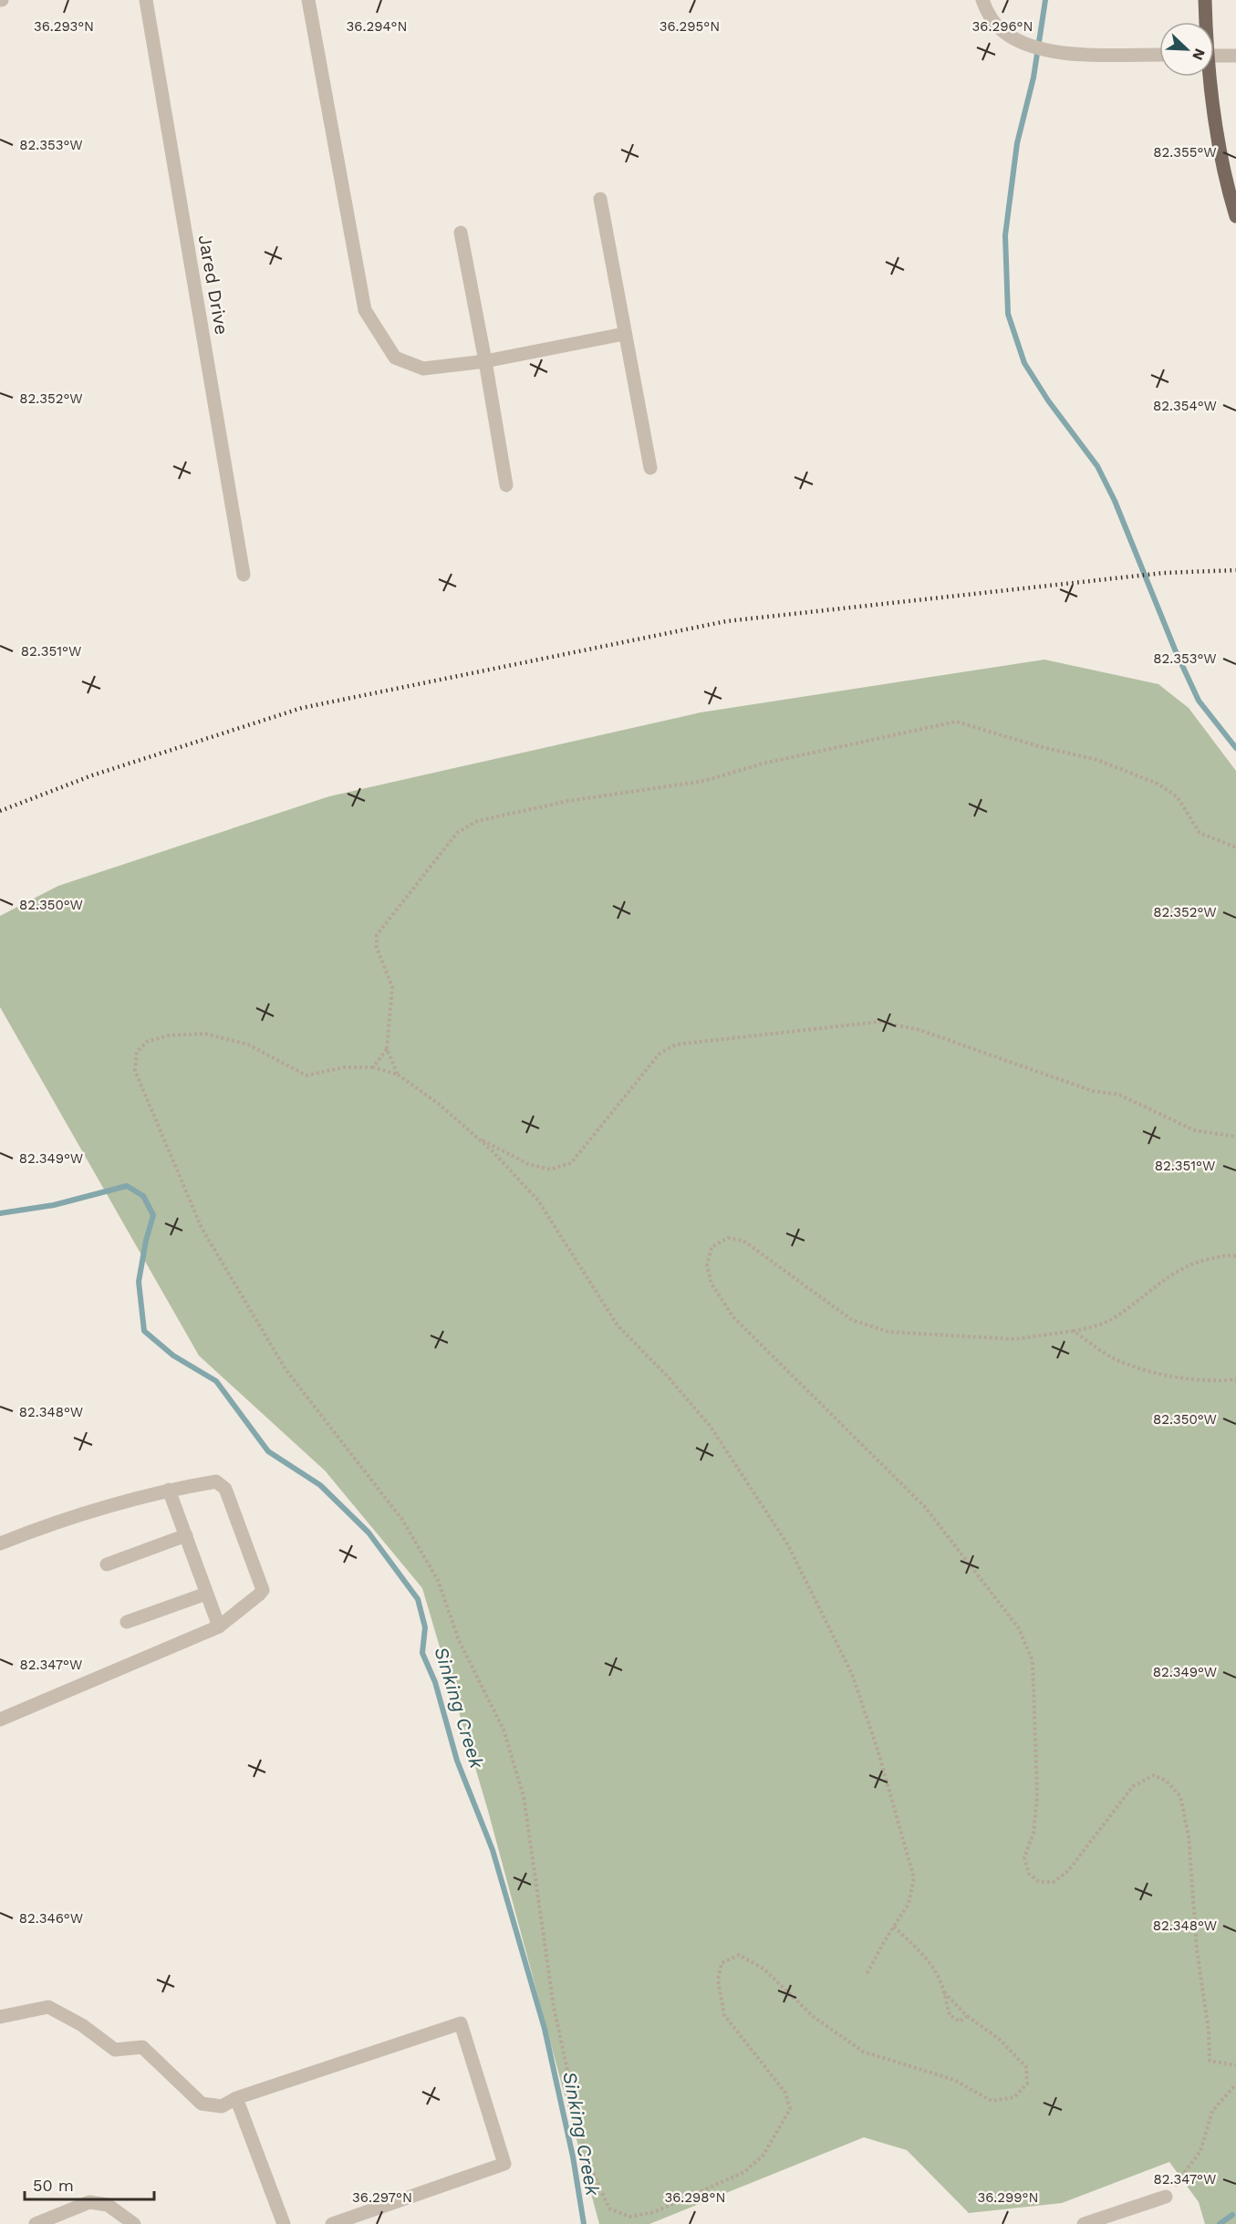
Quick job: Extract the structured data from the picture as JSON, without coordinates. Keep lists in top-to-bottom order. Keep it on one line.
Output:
{"streets":{"street":["Jared Drive"]},"water":["Sinking Creek"],"scale_bar":"50 m","north":"bottom right","coordinates":["36.293°N","36.294°N","36.295°N","36.296°N","82.353°W","82.355°W","82.352°W","82.354°W","82.351°W","82.350°W","82.349°W","82.348°W","82.347°W","82.346°W","36.297°N","36.298°N","36.299°N"]}
